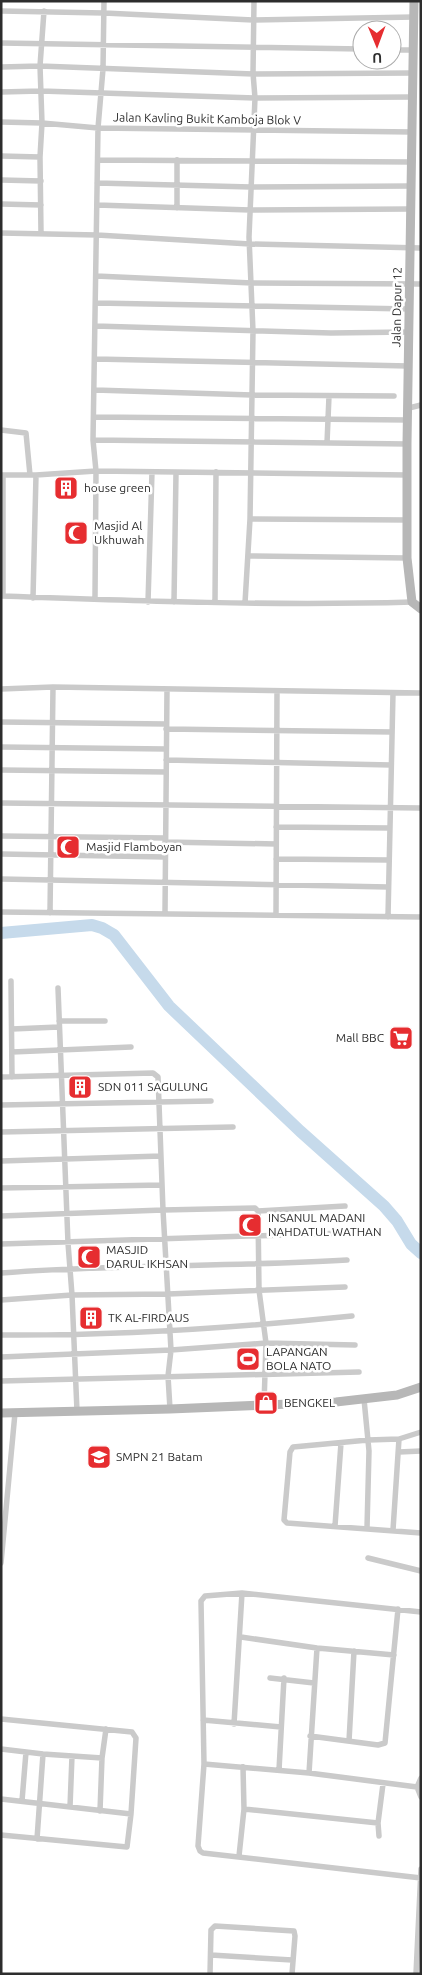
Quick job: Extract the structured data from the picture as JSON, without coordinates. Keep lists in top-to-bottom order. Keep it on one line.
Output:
{"streets":{"street":["Jalan Kavling Bukit Kamboja Blok V","Jalan Dapur 12"]},"crossings":[["Jalan Kavling Bukit Kamboja Blok V","Jalan Dapur 12"]],"places":{"building":["house green","SDN 011 SAGULUNG","TK AL-FIRDAUS"],"mosque":["Masjid Al Ukhuwah","Masjid Flamboyan","INSANUL MADANI NAHDATUL WATHAN","MASJID DARUL IKHSAN"],"supermarket":["Mall BBC"],"sports":["LAPANGAN BOLA NATO"],"shop":["BENGKEL"],"school or university":["SMPN 21 Batam"]},"north":"bottom"}
